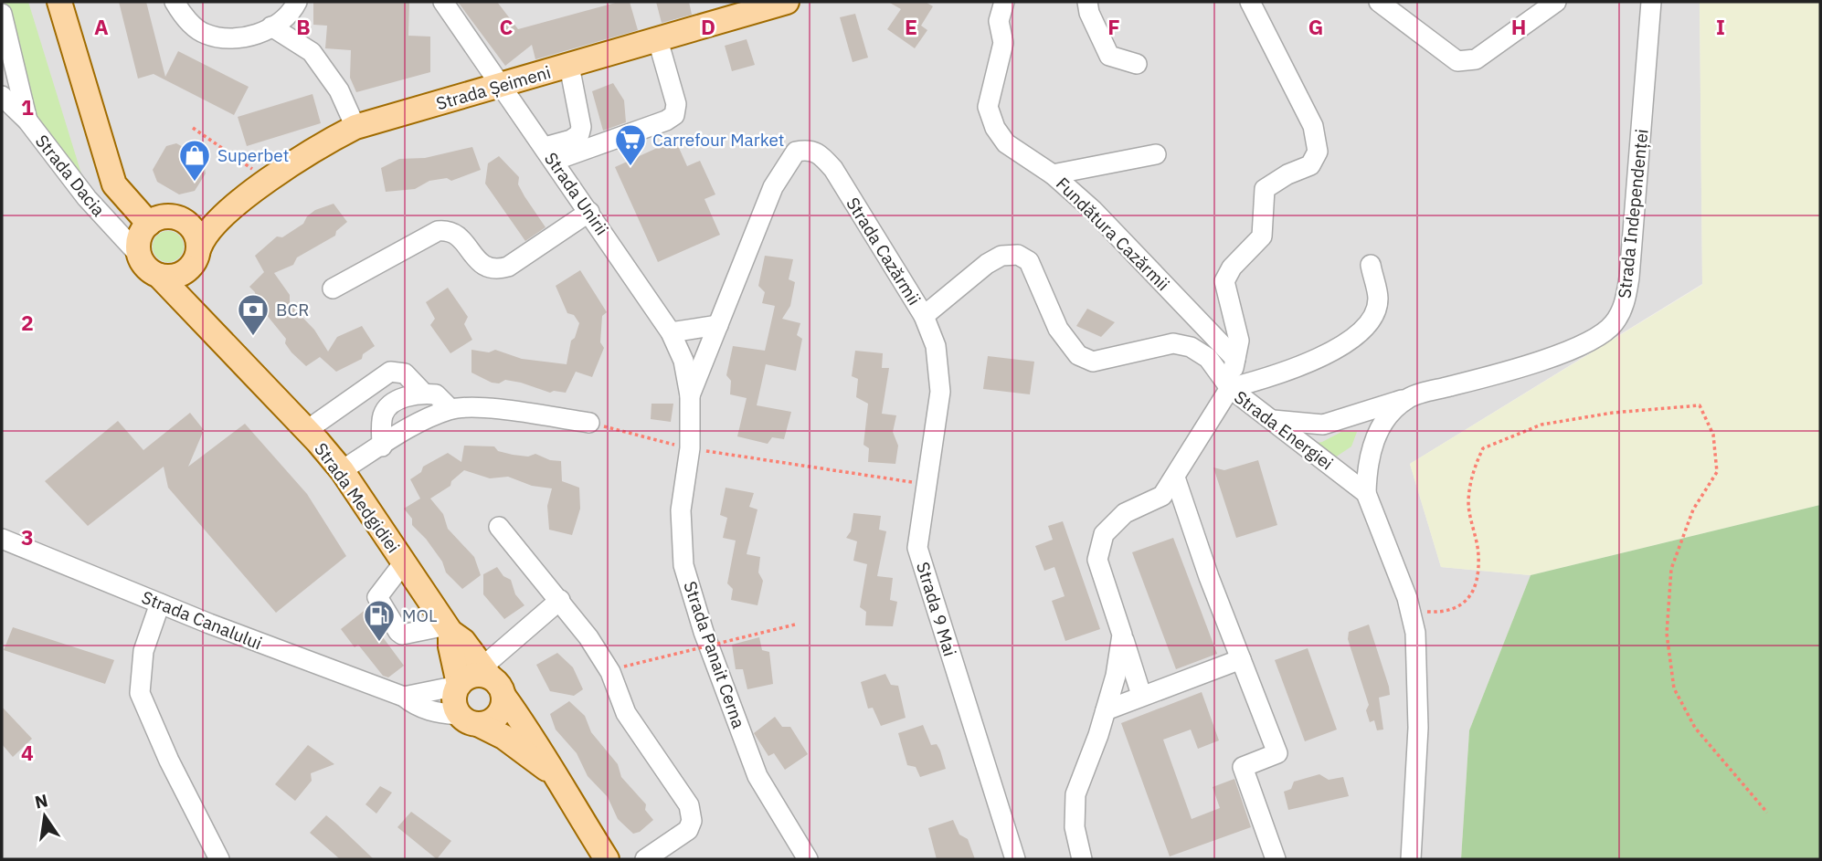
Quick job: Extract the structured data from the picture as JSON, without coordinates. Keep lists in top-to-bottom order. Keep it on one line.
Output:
{"streets":{"main road":["Strada Șeimeni","Strada Medgidiei"],"street":["Strada Dacia","Strada Unirii","Strada Independenței","Fundătura Cazărmii","Strada Cazărmii","Strada Energiei","Strada 9 Mai","Strada Canalului","Strada Panait Cerna"]},"crossings":[["Strada Șeimeni","Strada Dacia"],["Strada Șeimeni","Strada Unirii"],["Strada Șeimeni","Strada Medgidiei"],["Strada Dacia","Strada Medgidiei"],["Strada Unirii","Strada Cazărmii"],["Strada Unirii","Strada Panait Cerna"],["Strada Independenței","Strada Energiei"],["Fundătura Cazărmii","Strada Energiei"],["Strada Cazărmii","Strada Energiei"],["Strada Cazărmii","Strada 9 Mai"],["Strada Cazărmii","Strada Panait Cerna"],["Strada Medgidiei","Strada Canalului"]],"places":{"supermarket":["Carrefour Market"],"shop":["Superbet"],"bank":["BCR"],"fuel station":["MOL"]},"north":"top","grid":{"columns":["A","B","C","D","E","F","G","H","I"],"rows":["1","2","3","4"]}}
